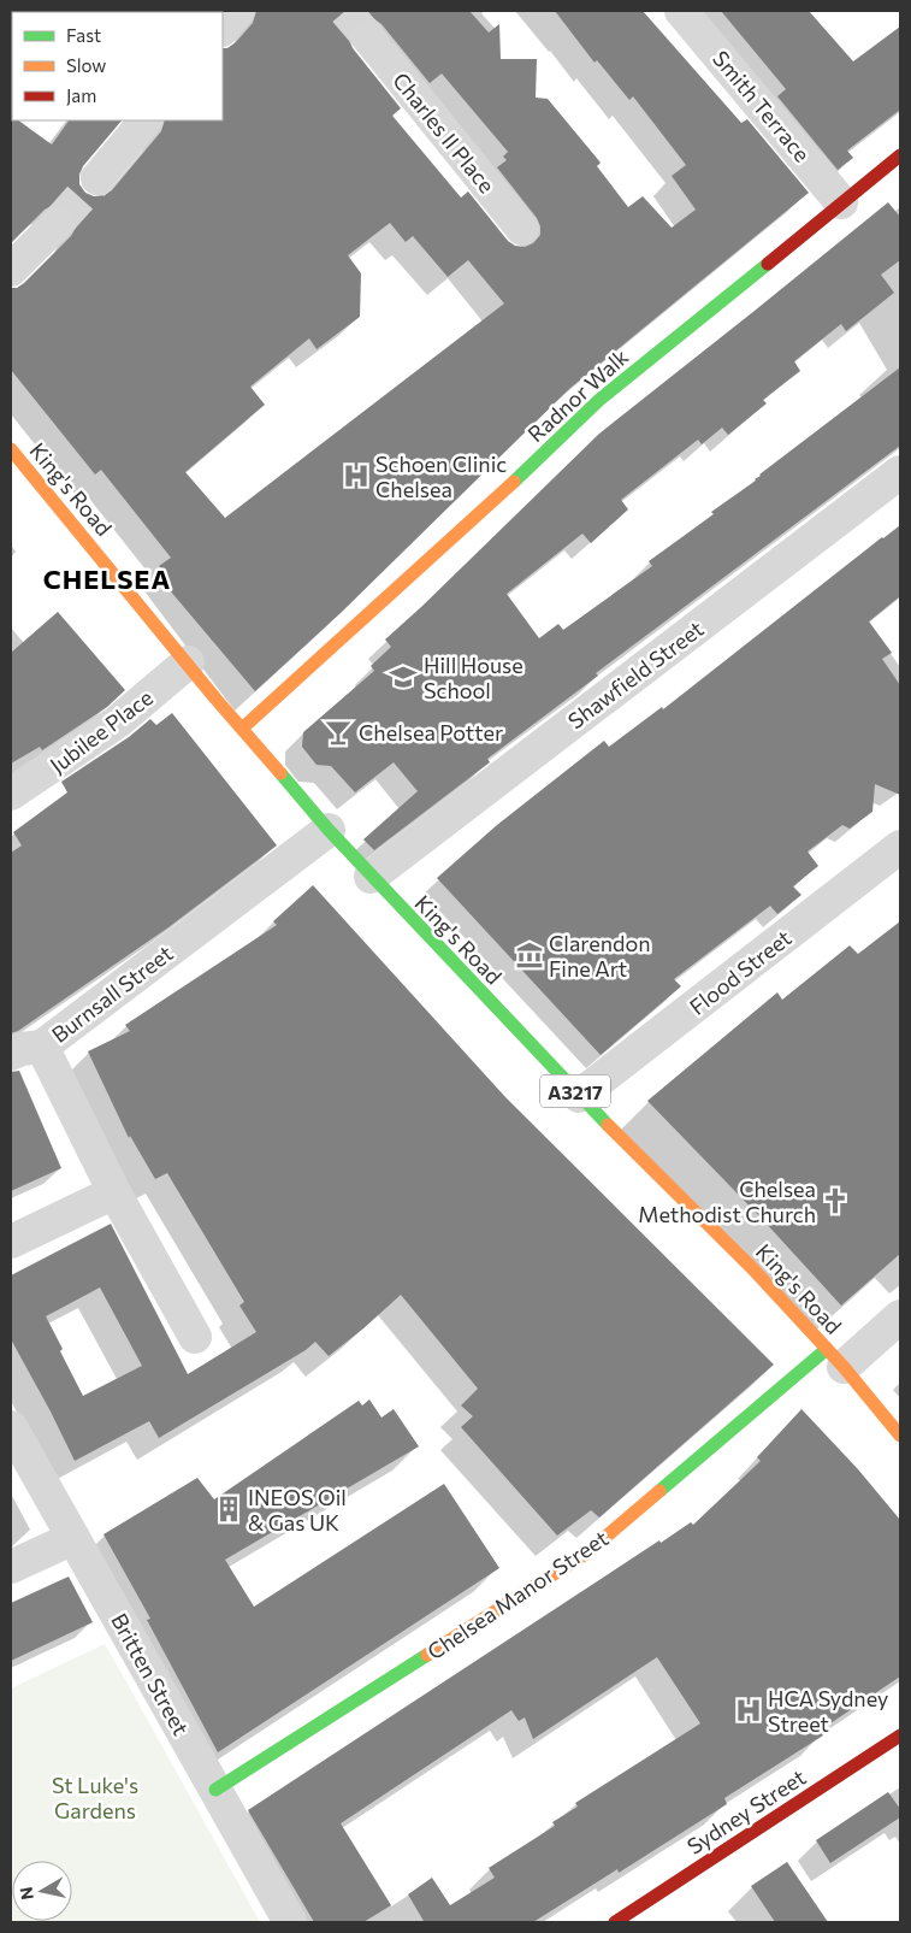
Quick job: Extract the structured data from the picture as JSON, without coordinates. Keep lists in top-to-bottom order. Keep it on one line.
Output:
{"streets":{"main road":["Radnor Walk","King's Road","A3217","Chelsea Manor Street","Sydney Street"],"street":["Smith Terrace","Charles II Place","Shawfield Street","Jubilee Place","Flood Street","Burnsall Street","Britten Street"]},"crossings":[["Smith Terrace","Radnor Walk"],["Radnor Walk","King's Road"],["King's Road","Shawfield Street"],["King's Road","Jubilee Place"],["King's Road","Flood Street"],["King's Road","Burnsall Street"],["King's Road","Chelsea Manor Street"],["Chelsea Manor Street","Britten Street"]],"districts":["CHELSEA"],"parks":["St Luke's Gardens"],"places":{"hospital":["Schoen Clinic Chelsea","HCA Sydney Street"],"school or university":["Hill House School"],"bar":["Chelsea Potter"],"museum":["Clarendon Fine Art"],"church":["Chelsea Methodist Church"],"building":["INEOS Oil & Gas UK"]},"legend":["Fast","Slow","Jam"],"north":"left"}
